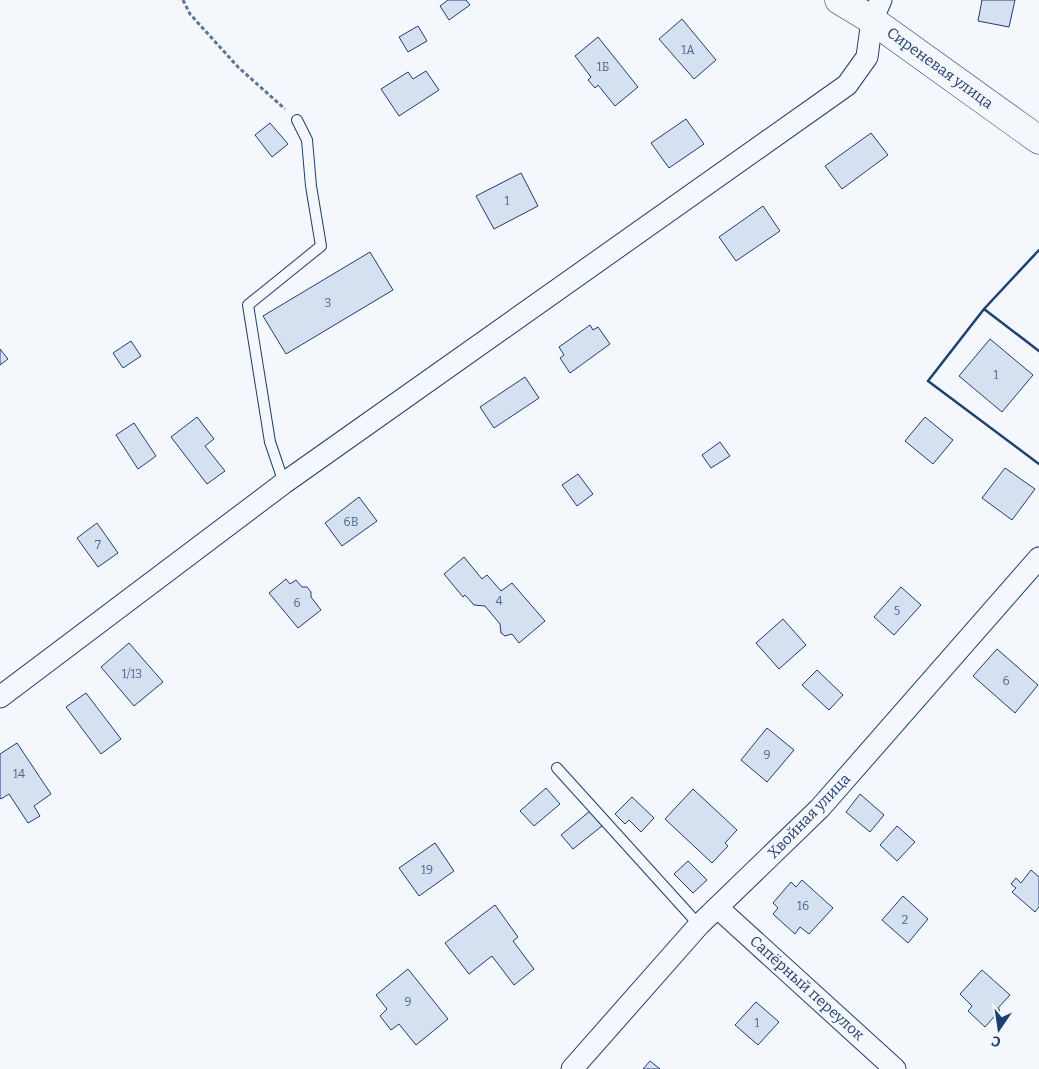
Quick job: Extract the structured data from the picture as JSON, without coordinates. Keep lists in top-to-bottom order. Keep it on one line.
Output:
{"streets":{"street":["Сиреневая улица","Хвойная улица","Сапёрный переулок"]},"crossings":[["Хвойная улица","Сапёрный переулок"]],"house_numbers":["1А","1Б","1","3","1","6В","7","4","6","5","1/13","6","9","14","19","16","2","9","1"],"north":"bottom"}
